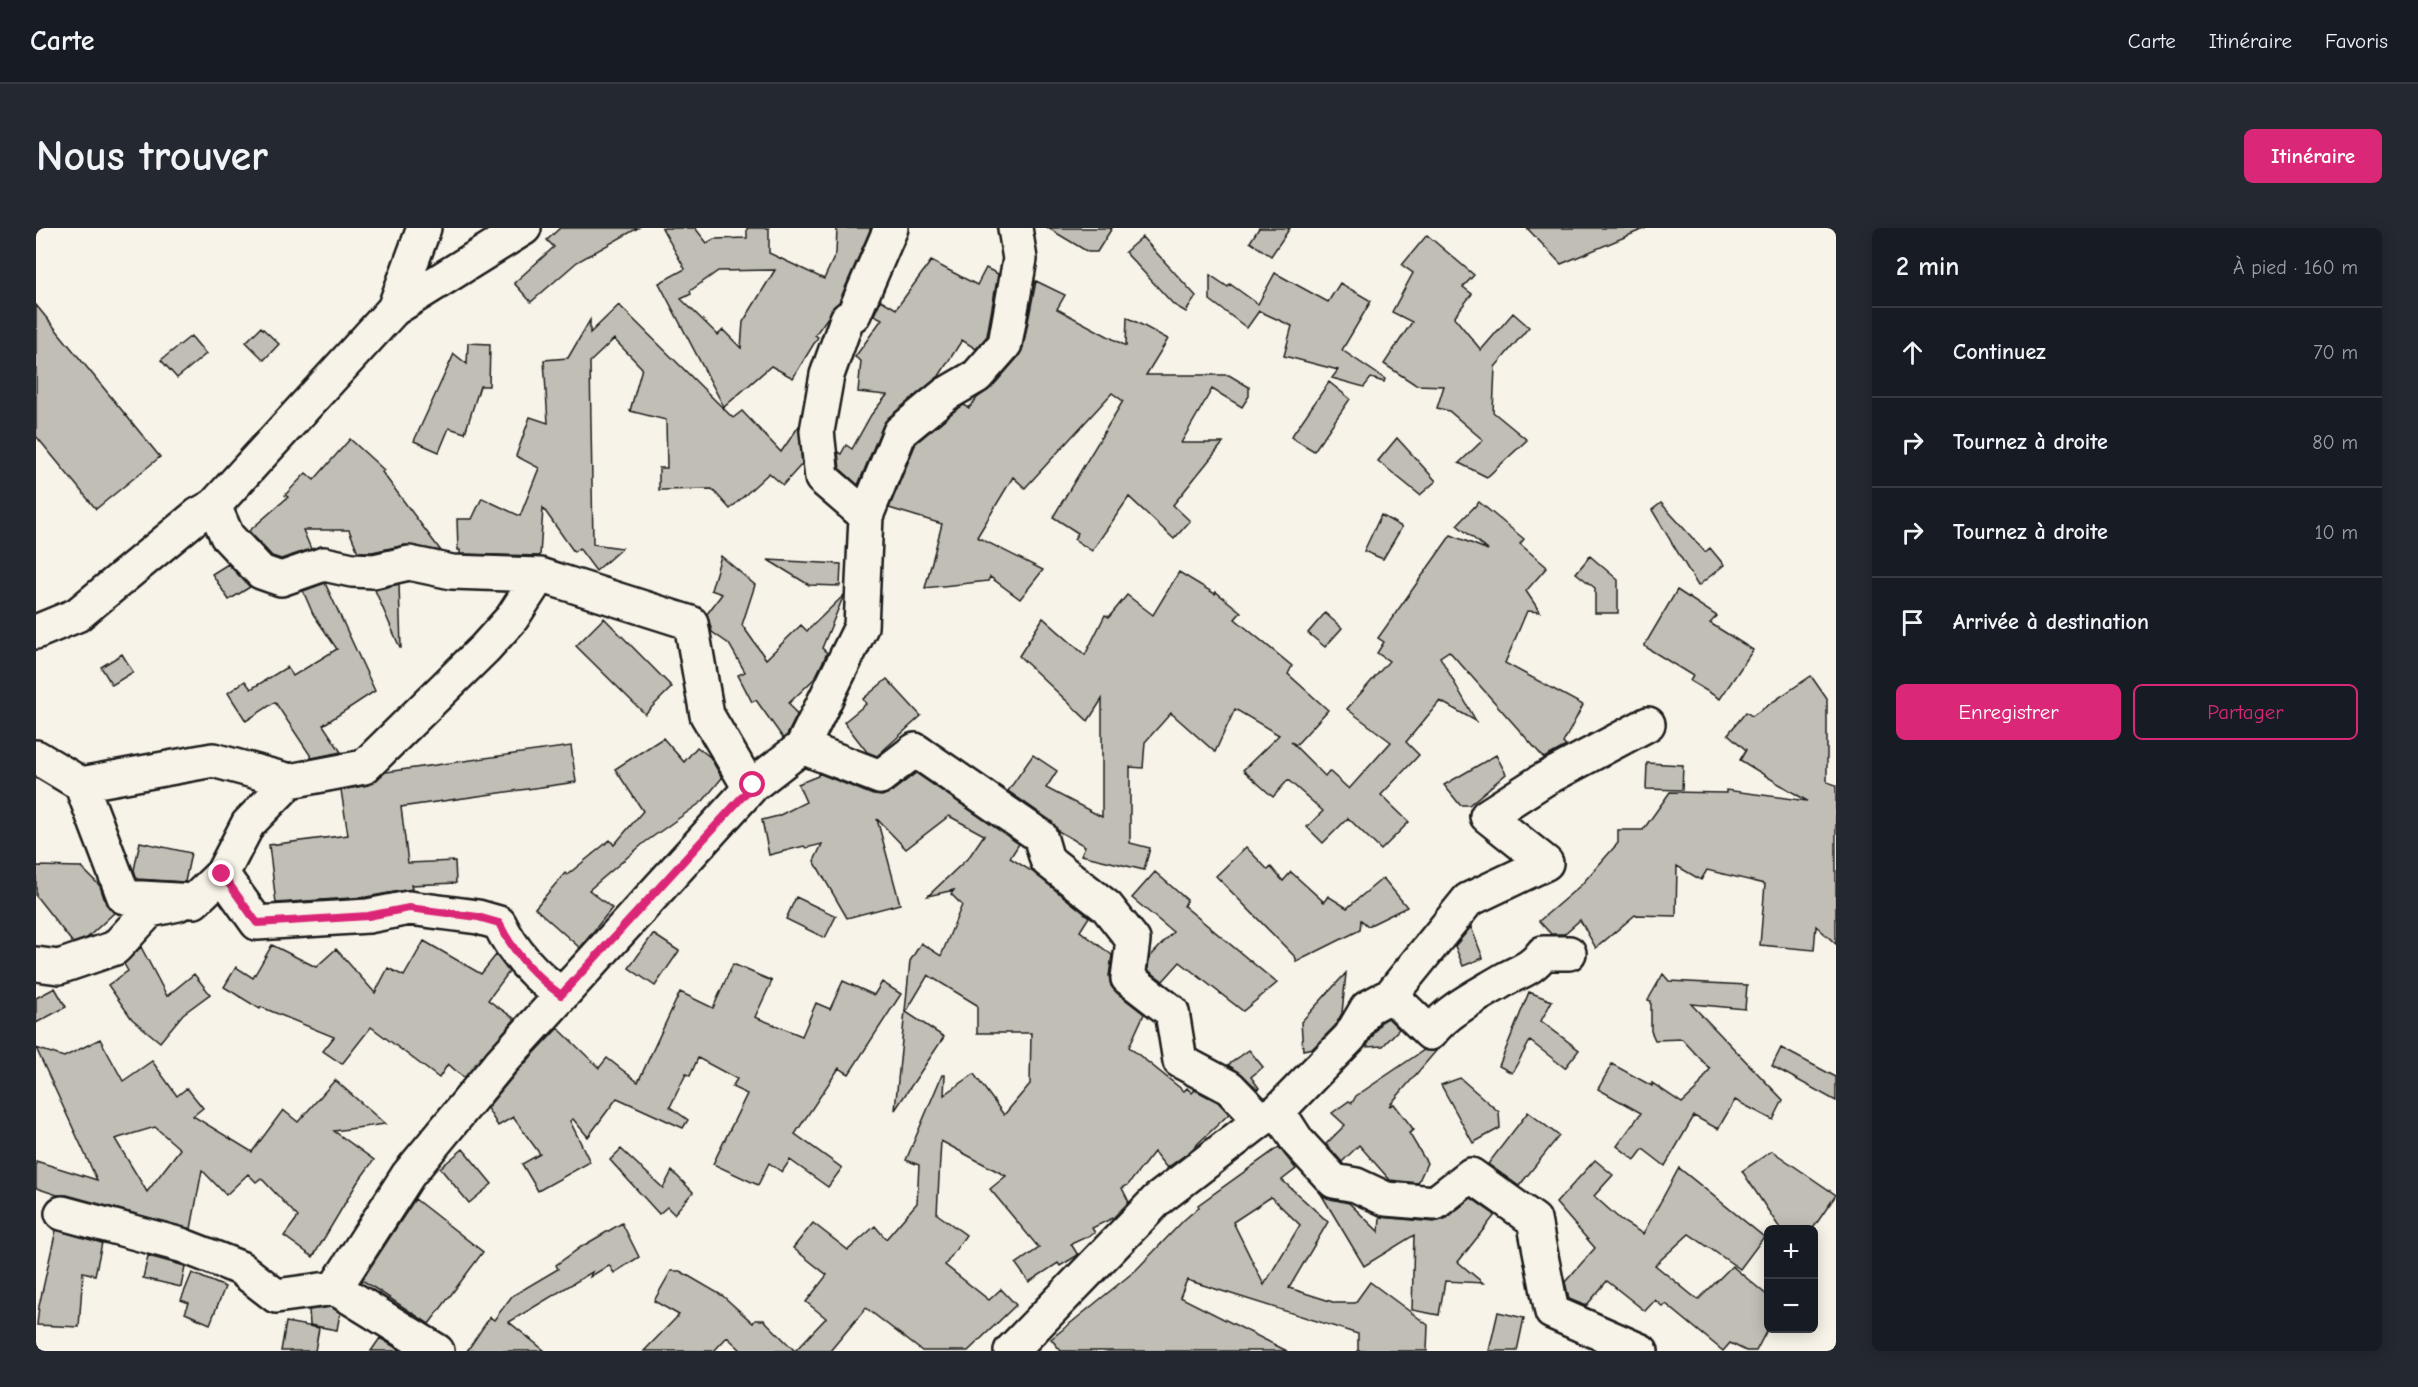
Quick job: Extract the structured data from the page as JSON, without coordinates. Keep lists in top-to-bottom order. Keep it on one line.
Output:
{"page":{"header":"Carte","nav":["Carte","Itinéraire","Favoris"],"buttons":["Itinéraire",["Enregistrer","Partager"]],"title":"Nous trouver","heading":["2 min","À pied · 160 m"],"list":[["Continuez","70 m"],["Tournez à droite","80 m"],["Tournez à droite","10 m"],"Arrivée à destination"],"map_buttons":["+","−"]}}
